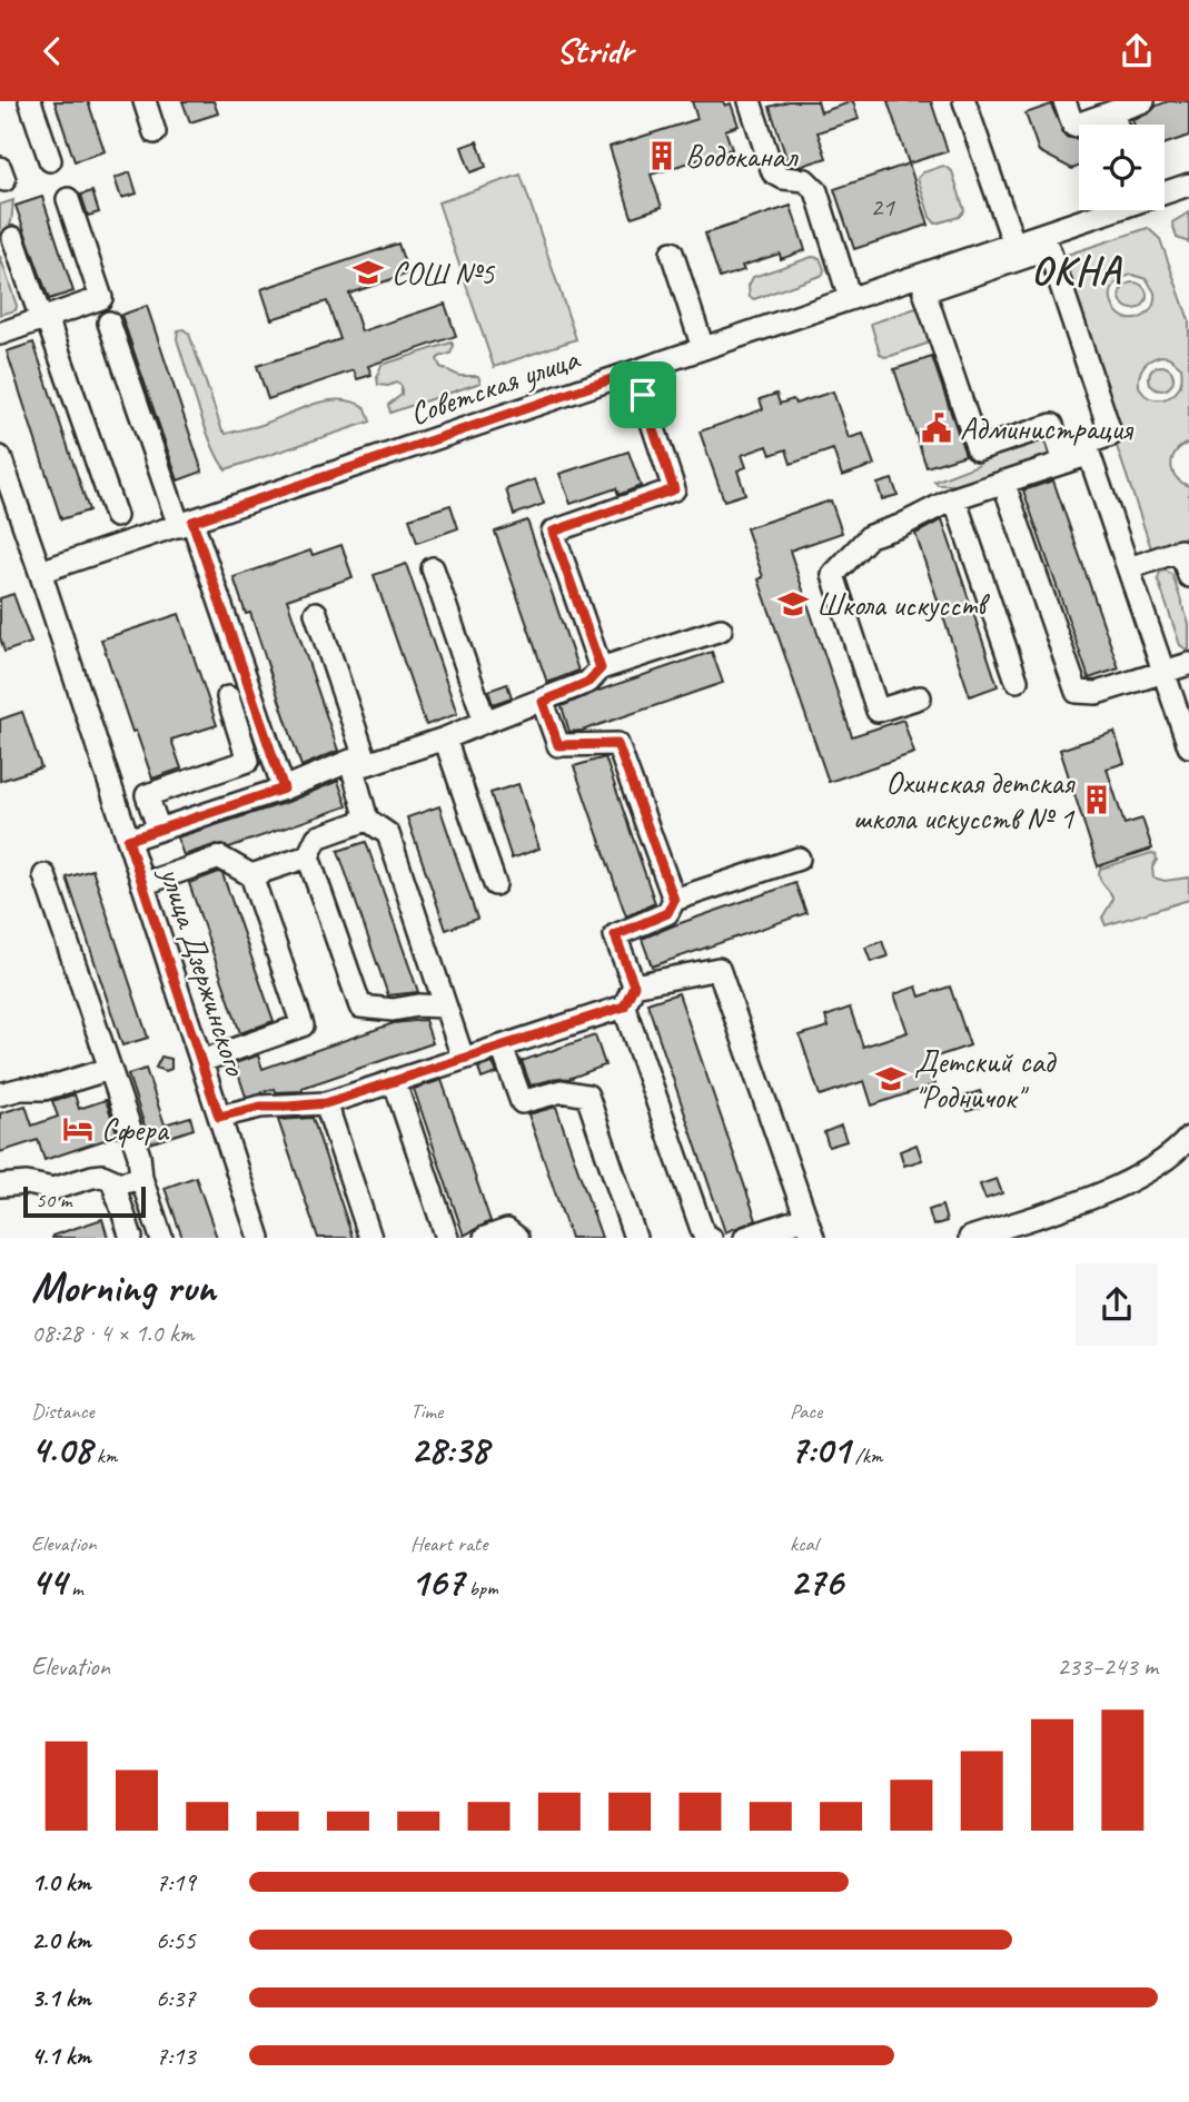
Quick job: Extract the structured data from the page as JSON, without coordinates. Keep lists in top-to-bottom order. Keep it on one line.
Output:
{"streets":{"street":["Советская улица","улица Дзержинского"]},"crossings":[["Советская улица","улица Дзержинского"]],"districts":["OKHA"],"places":{"building":["Водоканал","Охинская детская школа искусств № 1"],"school or university":["СОШ №5","Школа искусств","Детский сад \"Родничок\""],"public building":["Администрация"],"hotel":["Сфера"]},"house_numbers":["21"],"scale_bar":"50 m","page":{"header":"Stridr","scale":"50 m","heading":["Morning run","08:28 · 4 × 1.0 km"],"stats":[["Distance","4.08 km"],["Time","28:38"],["Pace","7:01 /km"],["Elevation","44 m"],["Heart rate","167 bpm"],["kcal","276"]],"chart":["Elevation","233–243 m"],"list":[{"name":"1.0 km","note":"7:19"},{"name":"2.0 km","note":"6:55"},{"name":"3.1 km","note":"6:37"},{"name":"4.1 km","note":"7:13"}]}}
